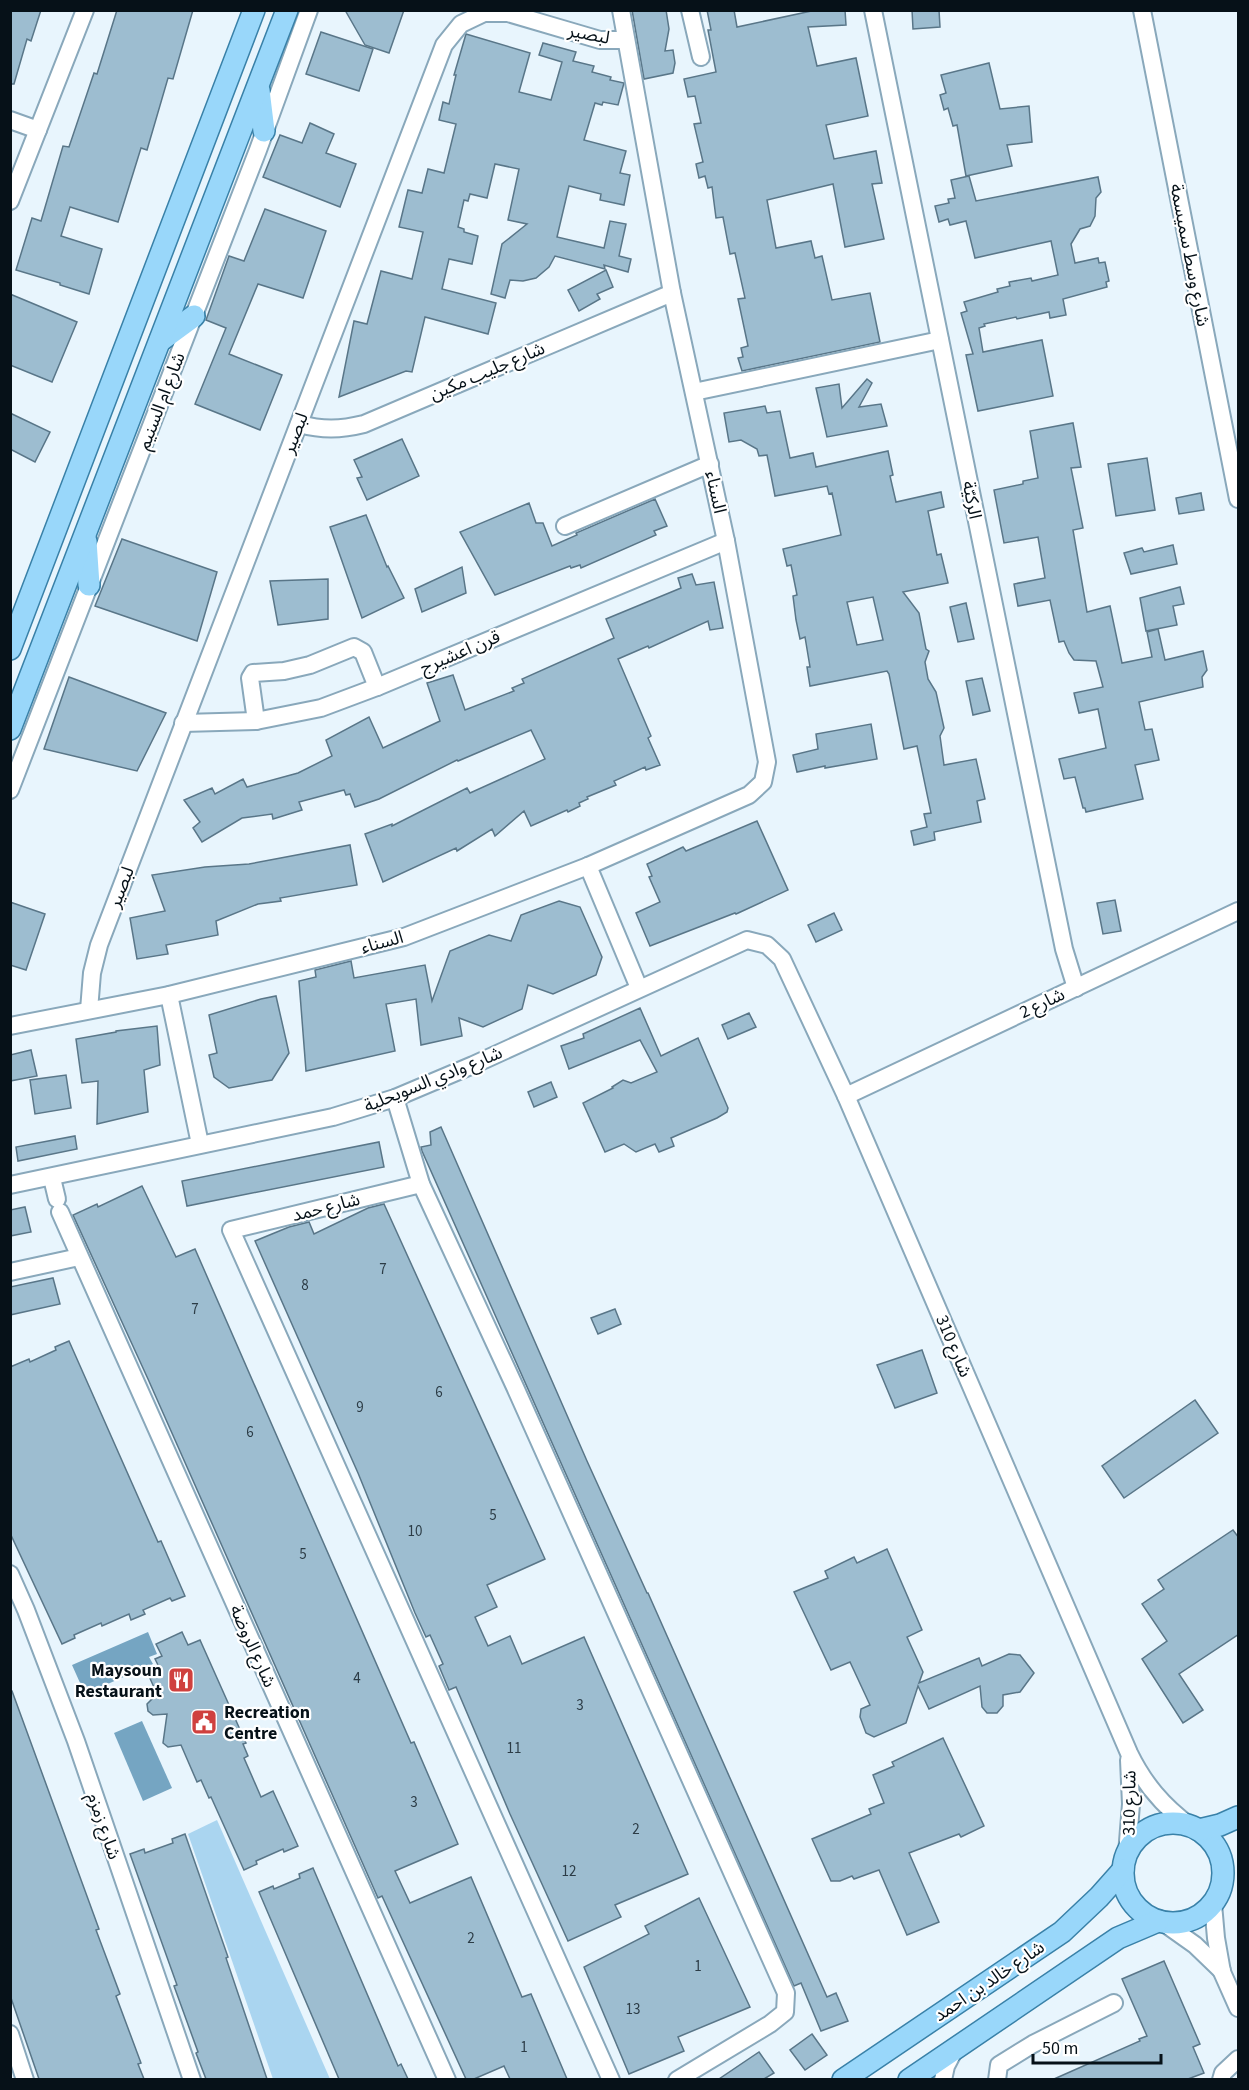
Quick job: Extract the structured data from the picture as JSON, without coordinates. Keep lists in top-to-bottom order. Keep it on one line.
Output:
{"streets":{"main road":["شارع ام السنيم","شارع خالد بن احمد"],"street":["لبصير","شارع وسط سميسمة","شارع جليب مكين","السناء","الركيّة","قرن اعشيرج","شارع 2","شارع وادي السويحلية","شارع حمد","شارع 310","شارع الروضة","شارع زمزم"]},"crossings":[["لبصير","شارع جليب مكين"],["لبصير","السناء"],["لبصير","قرن اعشيرج"],["شارع جليب مكين","السناء"],["السناء","قرن اعشيرج"],["الركيّة","شارع 2"],["شارع 2","شارع 310"],["شارع وادي السويحلية","شارع 310"],["شارع وادي السويحلية","شارع الروضة"],["شارع 310","شارع خالد بن احمد"]],"places":{"restaurant":["Maysoun Restaurant"],"public building":["Recreation Centre"]},"house_numbers":["7","8","7","6","9","6","5","10","5","4","3","11","3","2","12","2","1","13","1"],"scale_bar":"50 m"}
